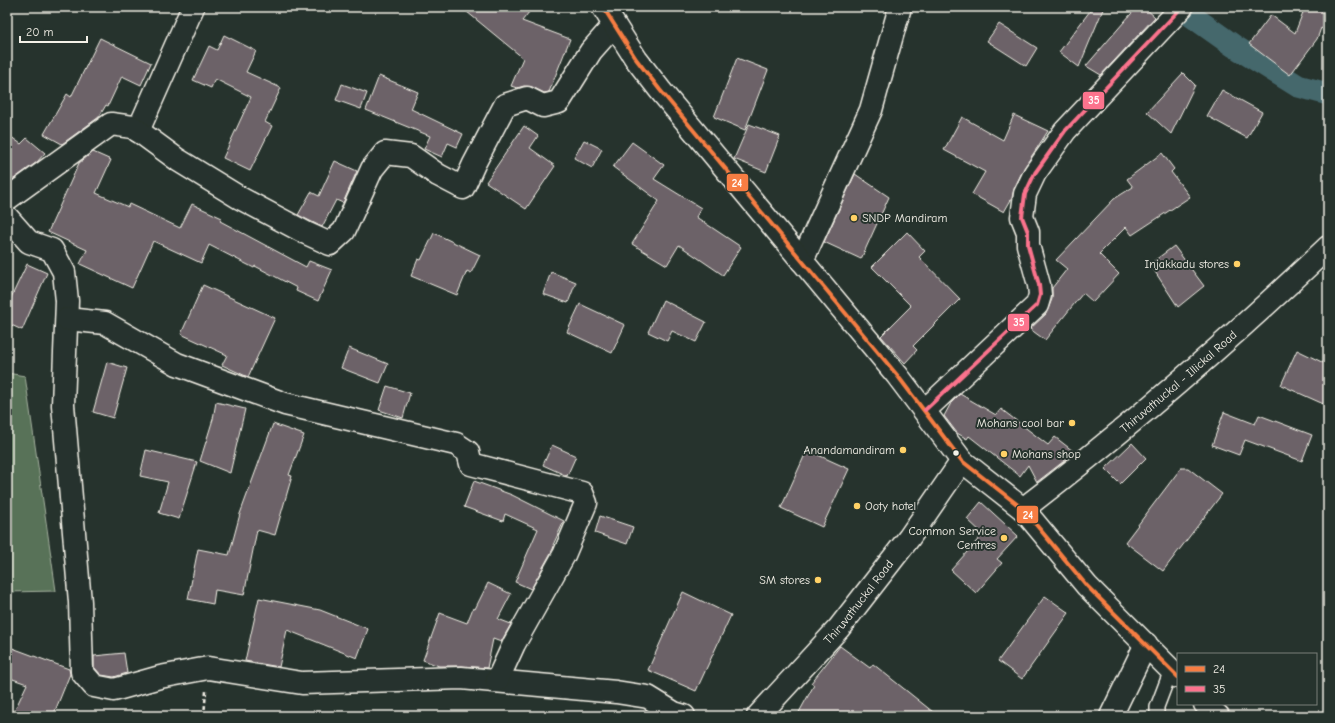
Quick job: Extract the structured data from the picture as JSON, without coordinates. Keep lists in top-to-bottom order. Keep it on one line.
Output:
{"streets":{"street":["Thiruvathuckal - Illickal Road","Thiruvathuckal Road"]},"places":["SNDP Mandiram","Injakkadu stores","Mohans cool bar","Anandamandiram","Mohans shop","Ooty hotel","Common Service Centres","SM stores"],"lines":["transit line 24","transit line 35"],"legend":["24","35"],"scale_bar":"20 m"}
